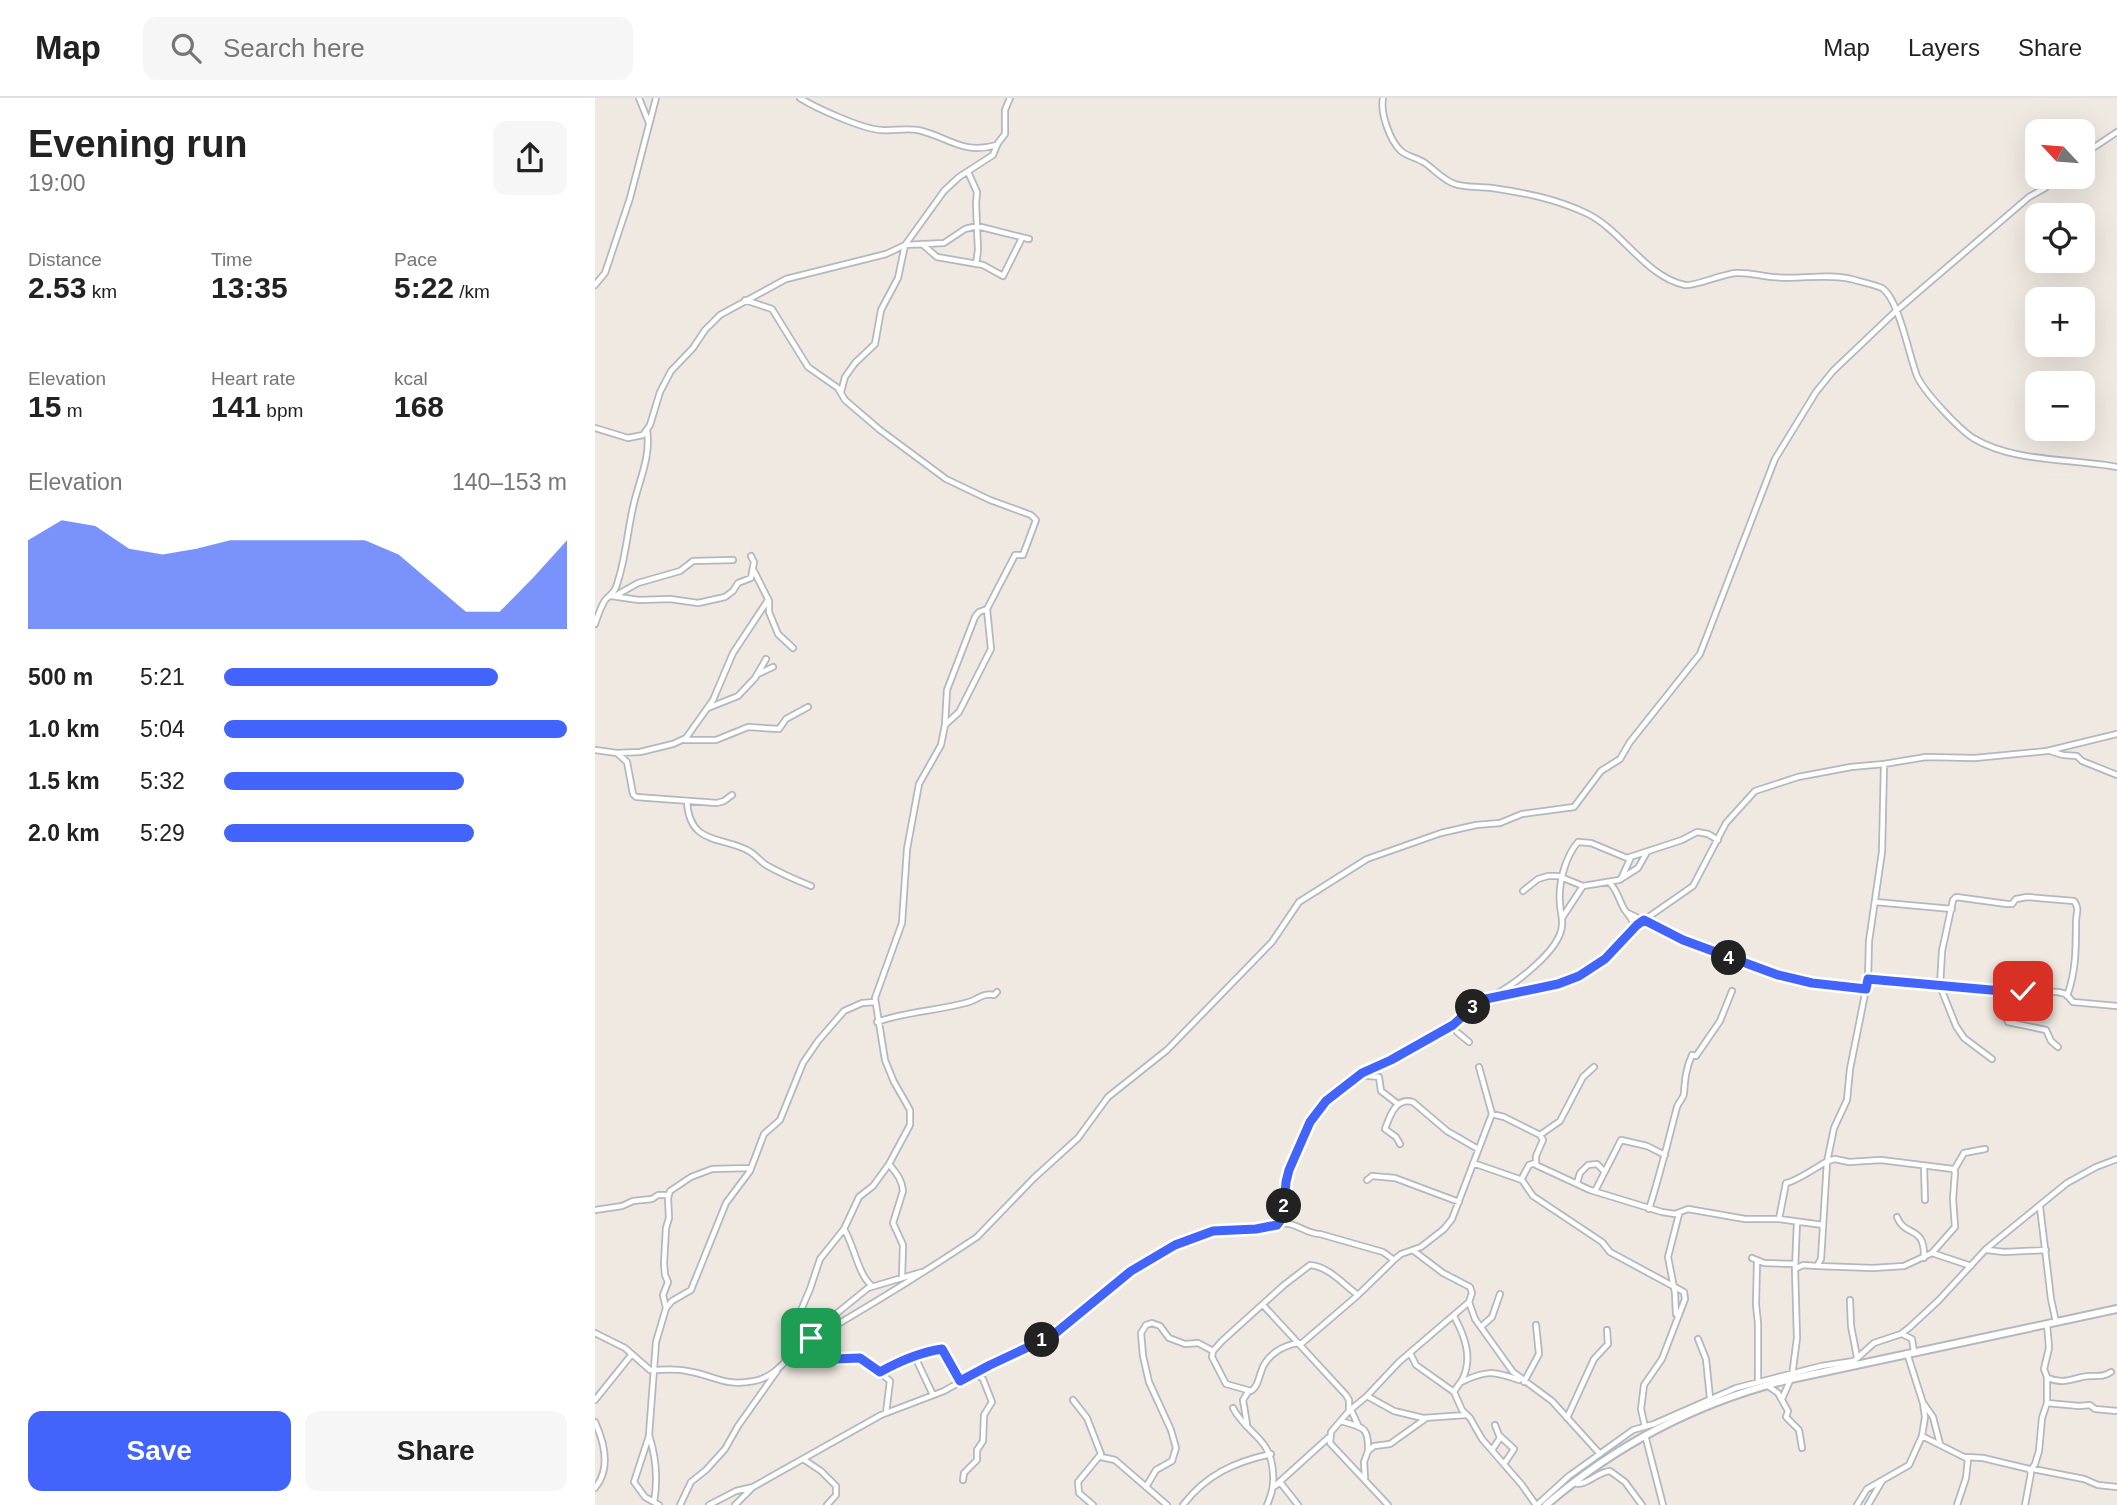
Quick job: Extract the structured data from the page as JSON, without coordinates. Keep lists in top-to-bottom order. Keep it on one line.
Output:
{"north":"top left","page":{"header":"Map","search":"Search here","nav":["Map","Layers","Share"],"heading":["Evening run","19:00"],"map_buttons":["+","−"],"stats":[["Distance","2.53 km"],["Time","13:35"],["Pace","5:22 /km"],["Elevation","15 m"],["Heart rate","141 bpm"],["kcal","168"]],"chart":["Elevation","140–153 m"],"list":[{"name":"500 m","note":"5:21"},{"name":"1.0 km","note":"5:04"},{"name":"1.5 km","note":"5:32"},{"name":"2.0 km","note":"5:29"}],"pins":["4","3","2","1"],"buttons":["Save","Share"]}}
